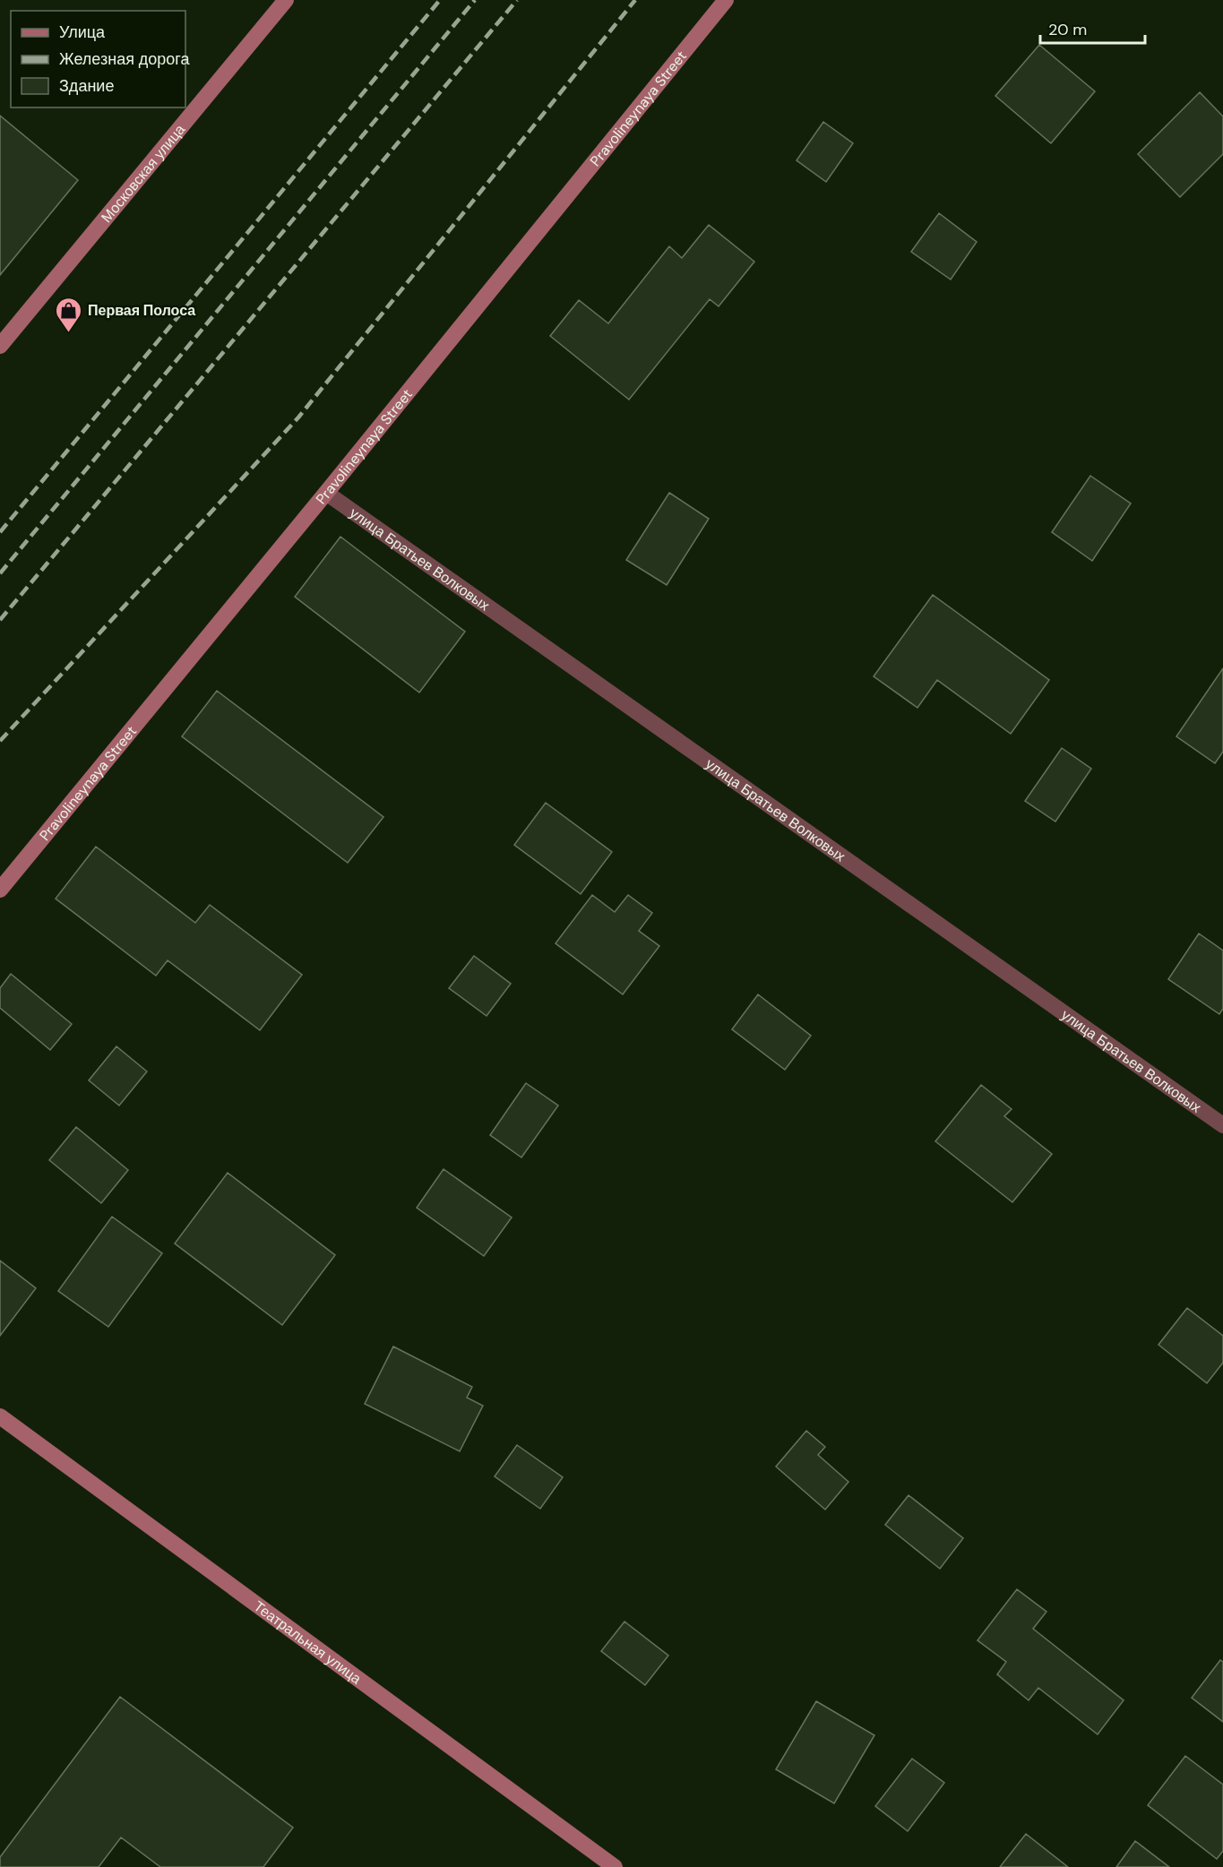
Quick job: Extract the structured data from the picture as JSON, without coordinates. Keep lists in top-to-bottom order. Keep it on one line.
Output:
{"streets":{"main road":["Pravolineynaya Street","Московская улица","Театральная улица"],"street":["улица Братьев Волковых"]},"crossings":[["Pravolineynaya Street","улица Братьев Волковых"]],"places":{"shop":["Первая Полоса"]},"legend":["Улица","Железная дорога","Здание"],"scale_bar":"20 m"}
